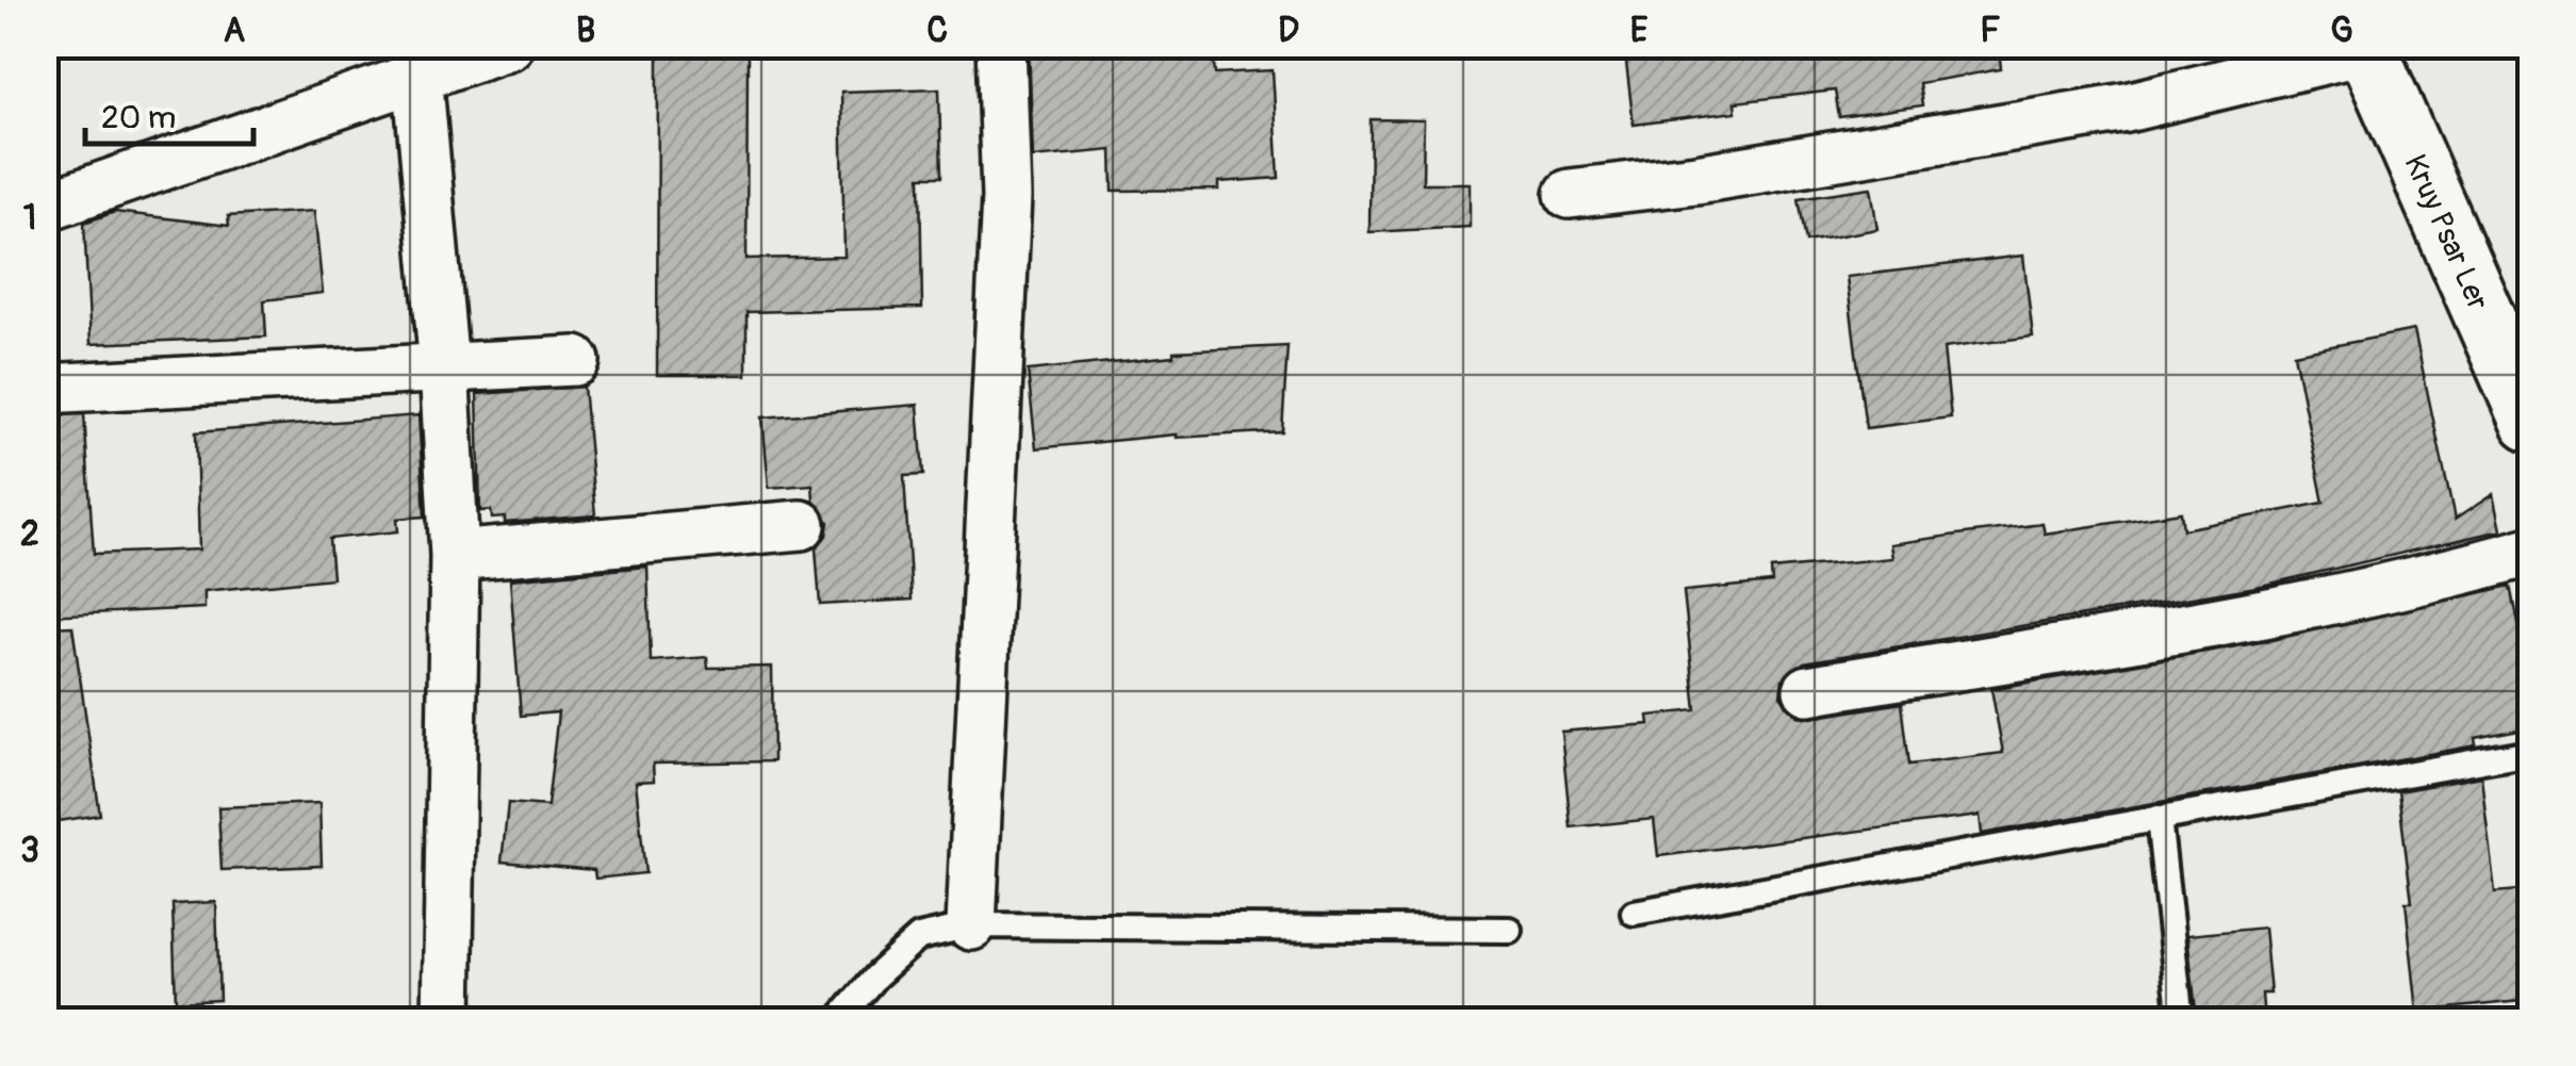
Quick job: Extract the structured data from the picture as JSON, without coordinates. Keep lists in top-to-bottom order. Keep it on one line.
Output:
{"streets":{"street":["Kruy Psar Ler"]},"scale_bar":"20 m","grid":{"columns":["A","B","C","D","E","F","G"],"rows":["1","2","3"]}}
